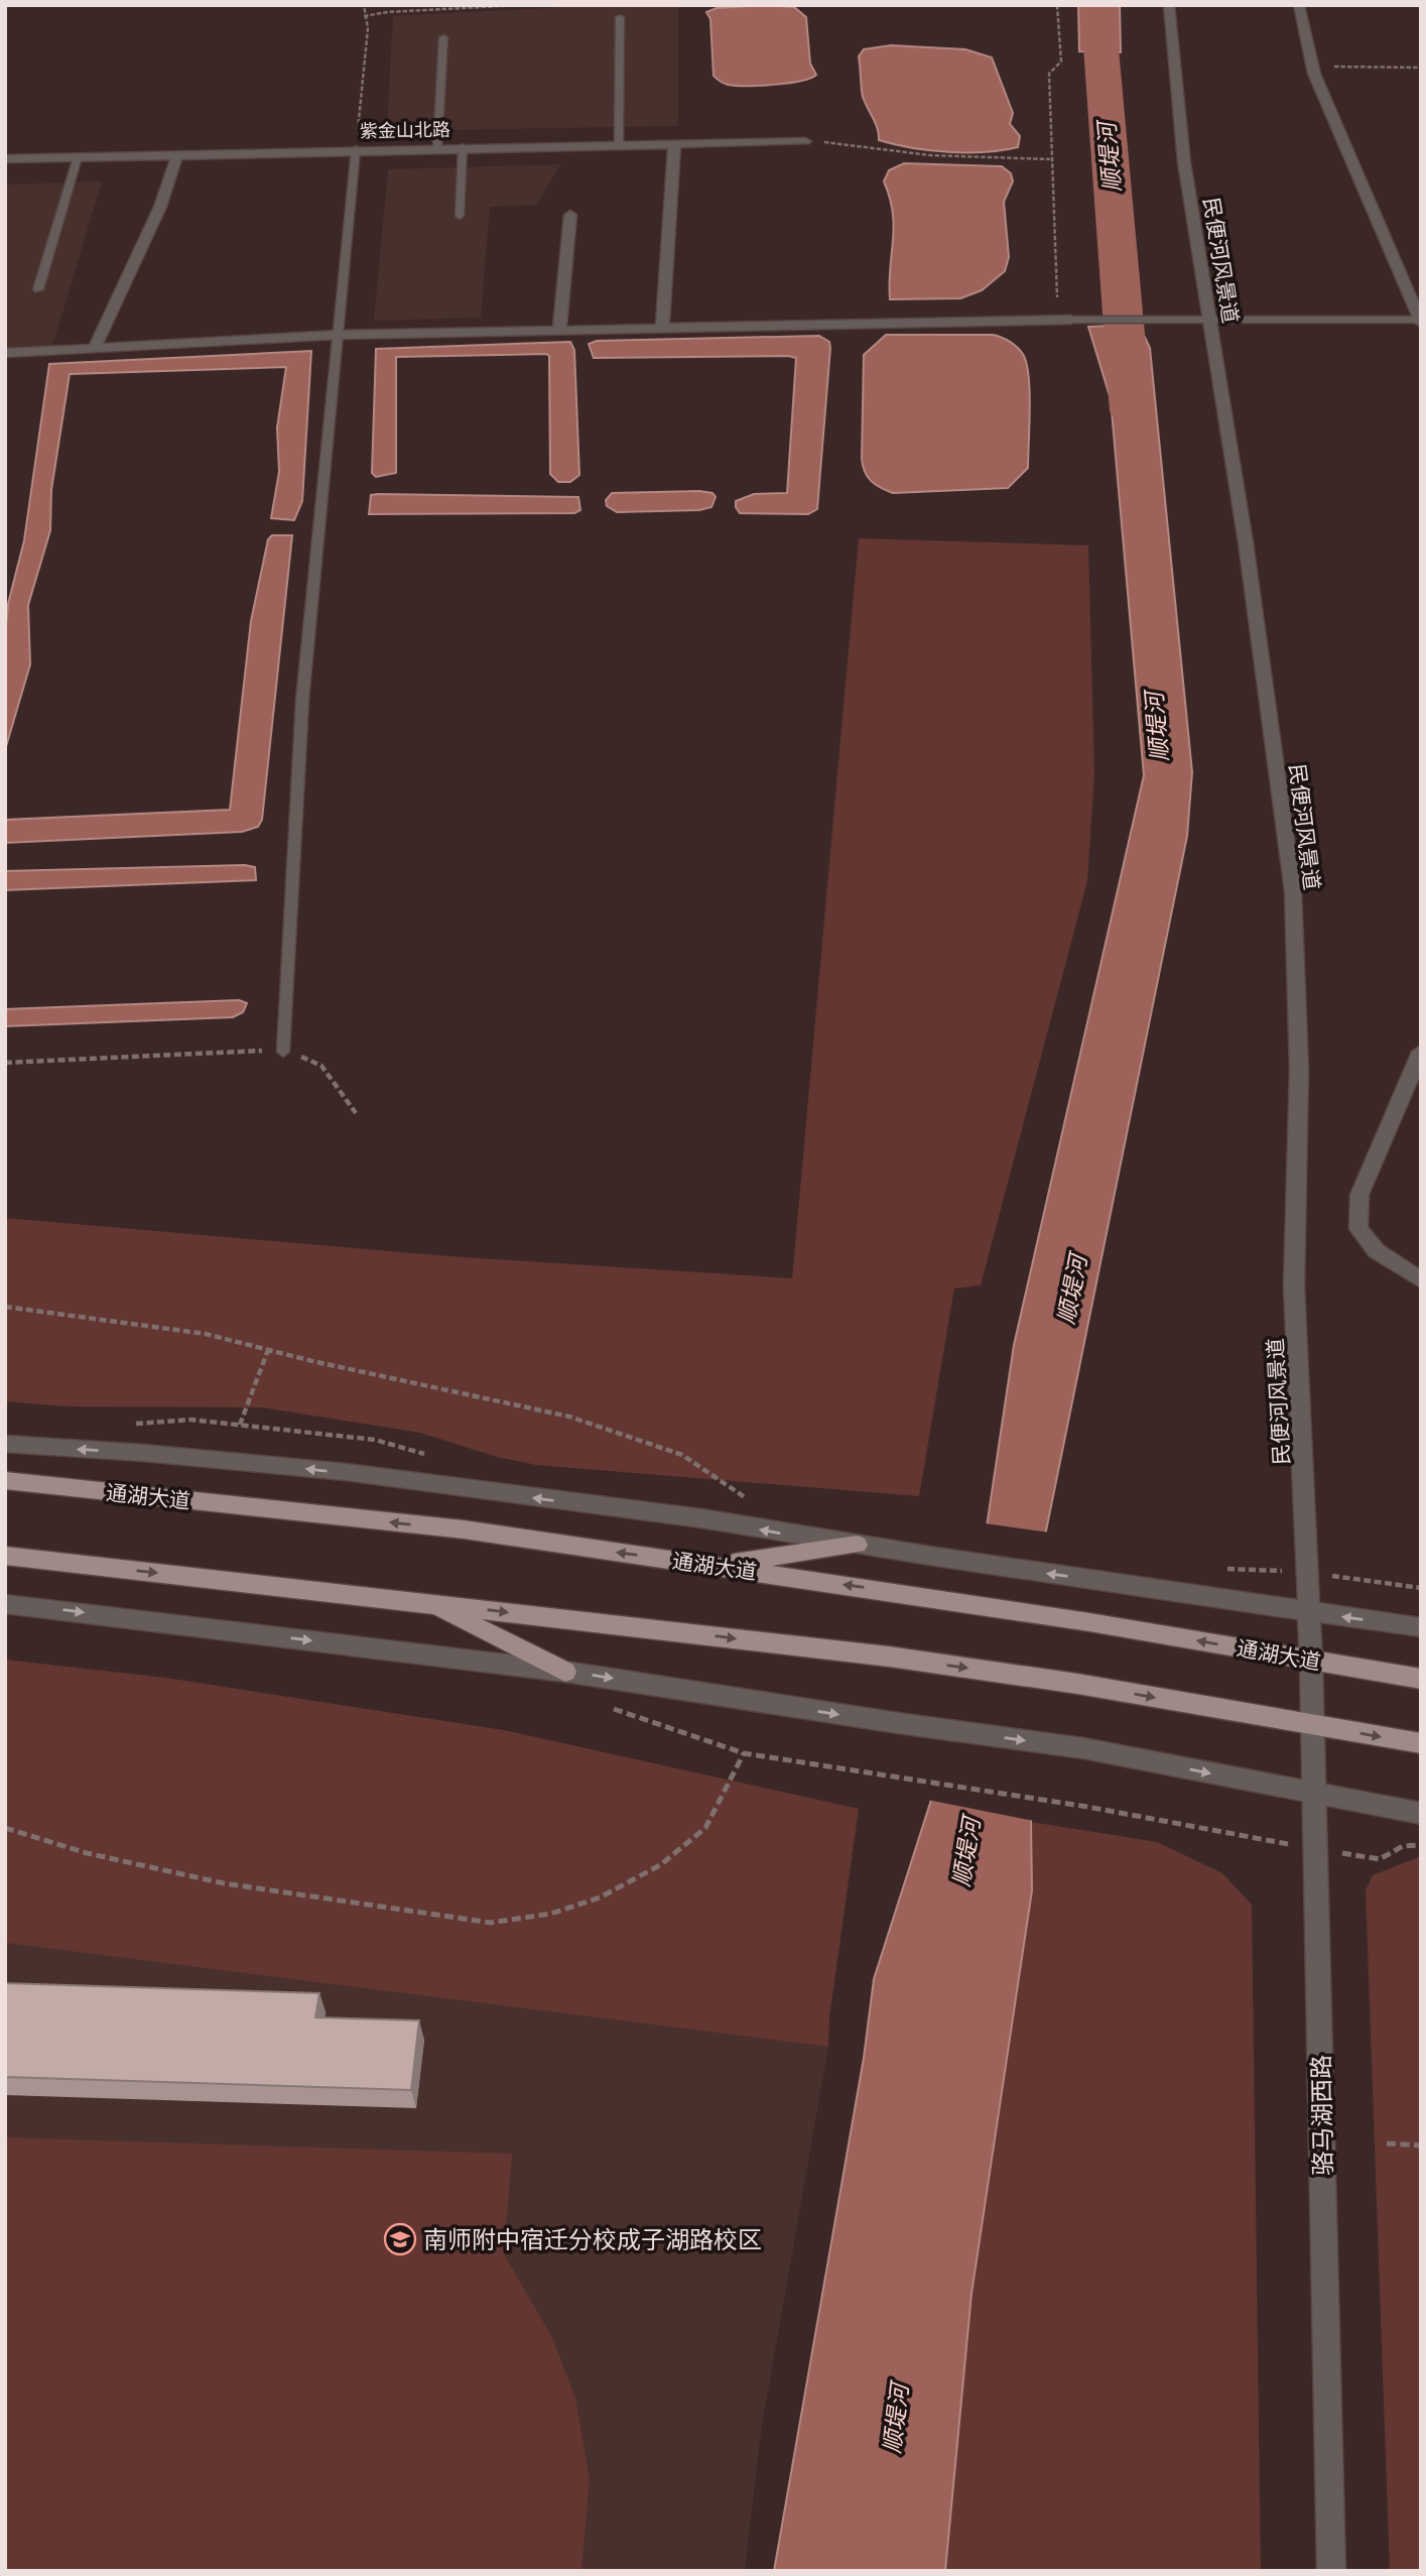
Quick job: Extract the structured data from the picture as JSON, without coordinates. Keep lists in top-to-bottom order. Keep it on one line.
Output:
{"streets":{"main road":["通湖大道"],"street":["紫金山北路","民便河风景道","骆马湖西路"]},"crossings":[["民便河风景道","通湖大道"],["民便河风景道","骆马湖西路"],["通湖大道","骆马湖西路"]],"water":["顺堤河"],"places":{"school or university":["南师附中宿迁分校成子湖路校区"]}}
